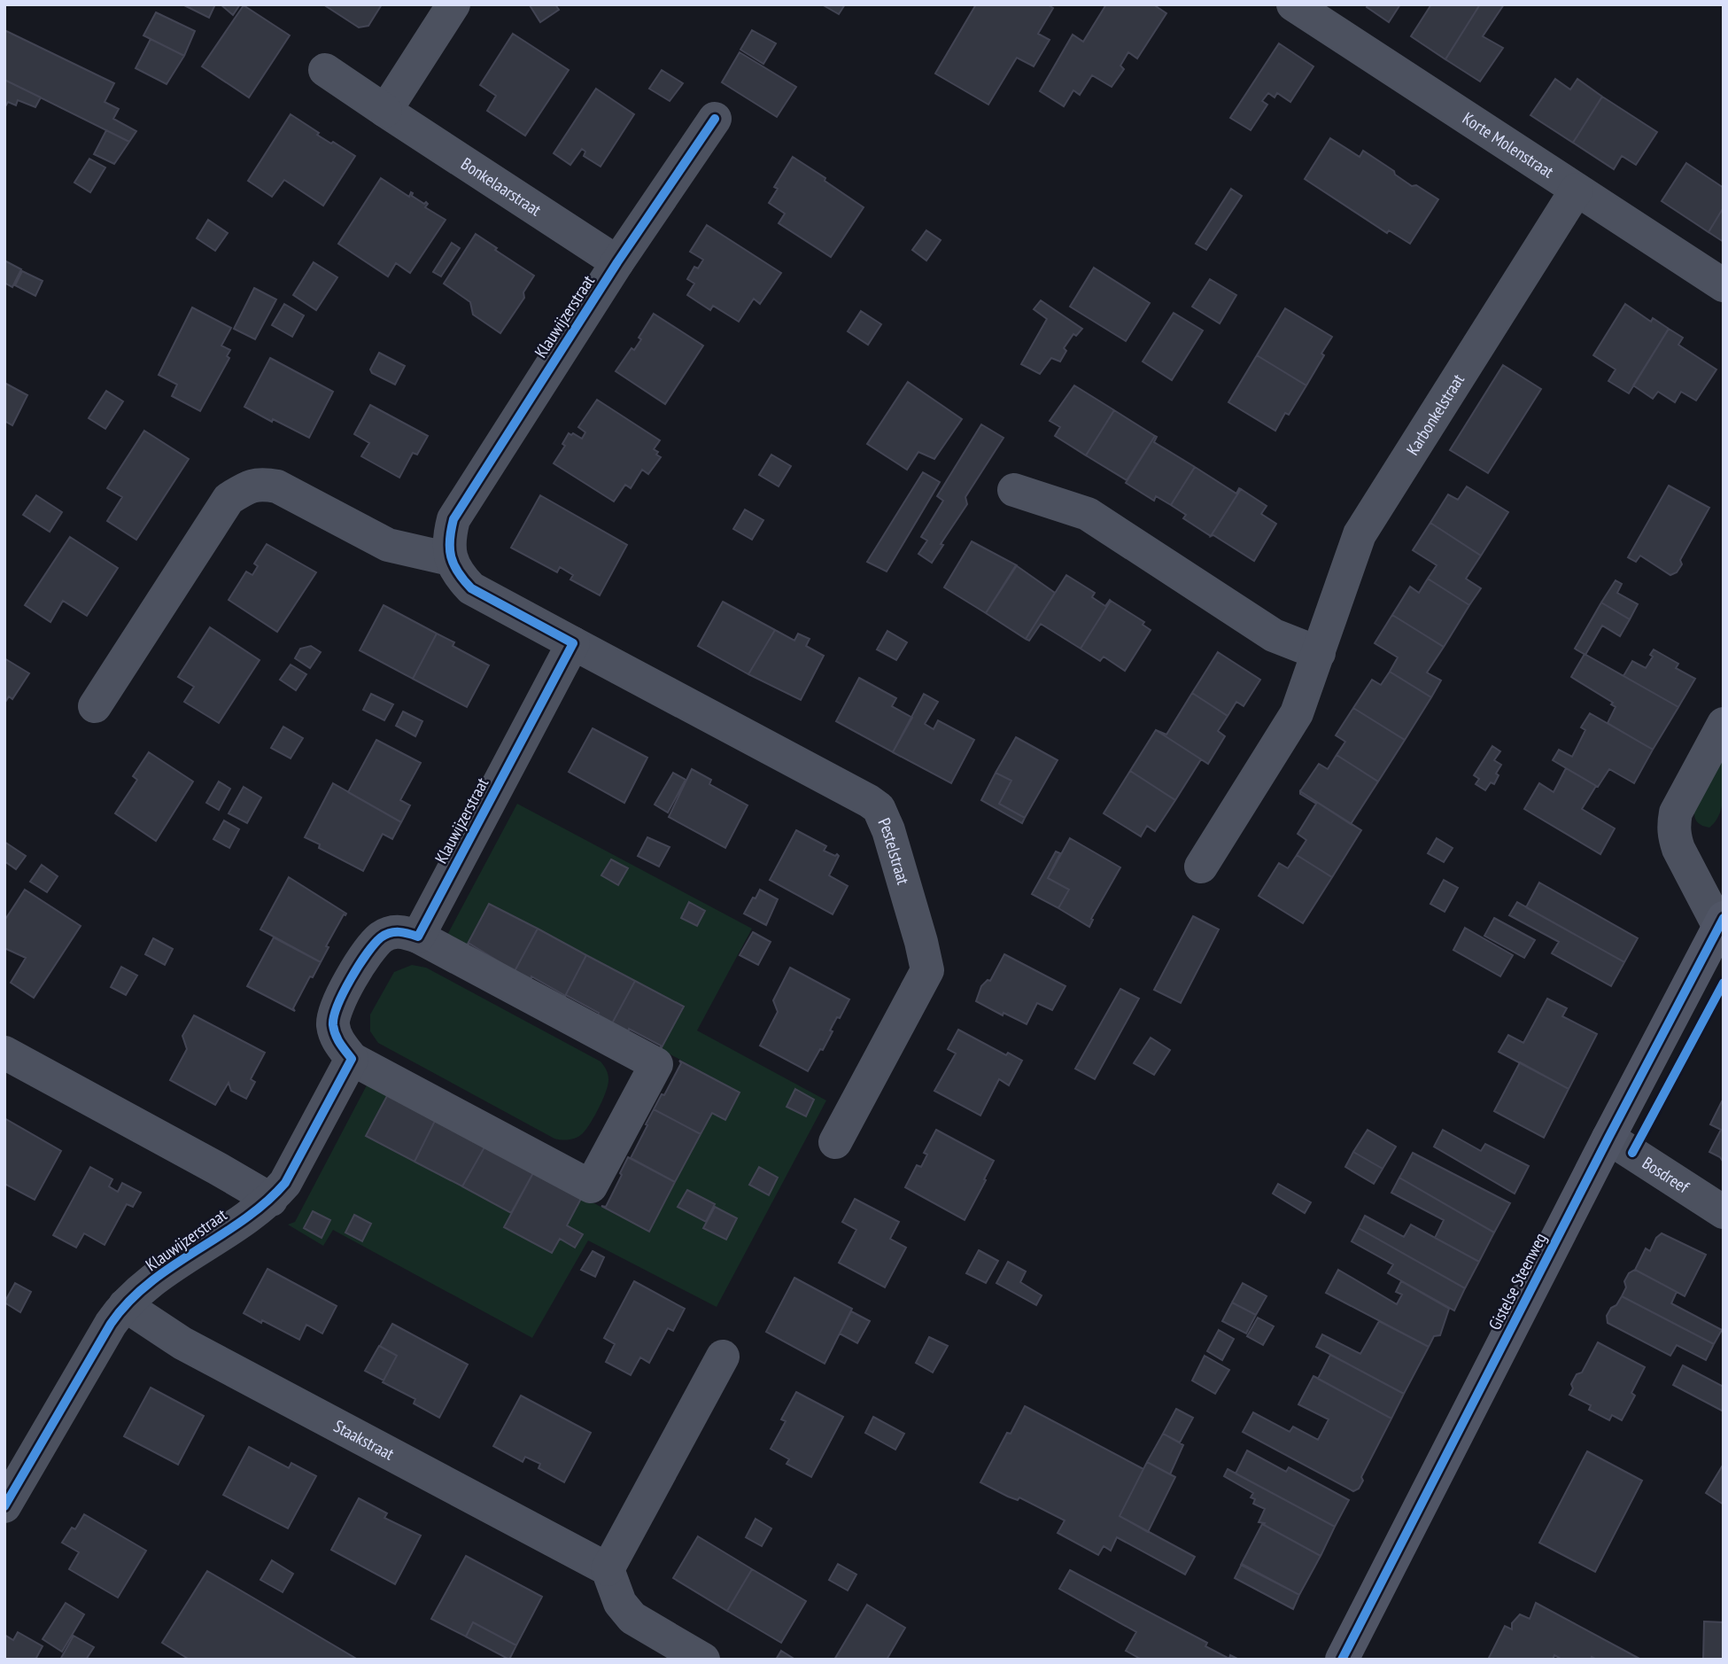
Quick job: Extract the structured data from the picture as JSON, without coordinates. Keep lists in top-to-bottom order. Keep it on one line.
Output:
{"streets":{"main road":["Gistelse Steenweg"],"street":["Korte Molenstraat","Bonkelaarstraat","Klauwijzerstraat","Karbonkelstraat","Pestelstraat","Bosdreef","Staakstraat"]},"crossings":[["Korte Molenstraat","Karbonkelstraat"],["Bonkelaarstraat","Klauwijzerstraat"],["Klauwijzerstraat","Pestelstraat"],["Klauwijzerstraat","Staakstraat"],["Bosdreef","Gistelse Steenweg"]]}
